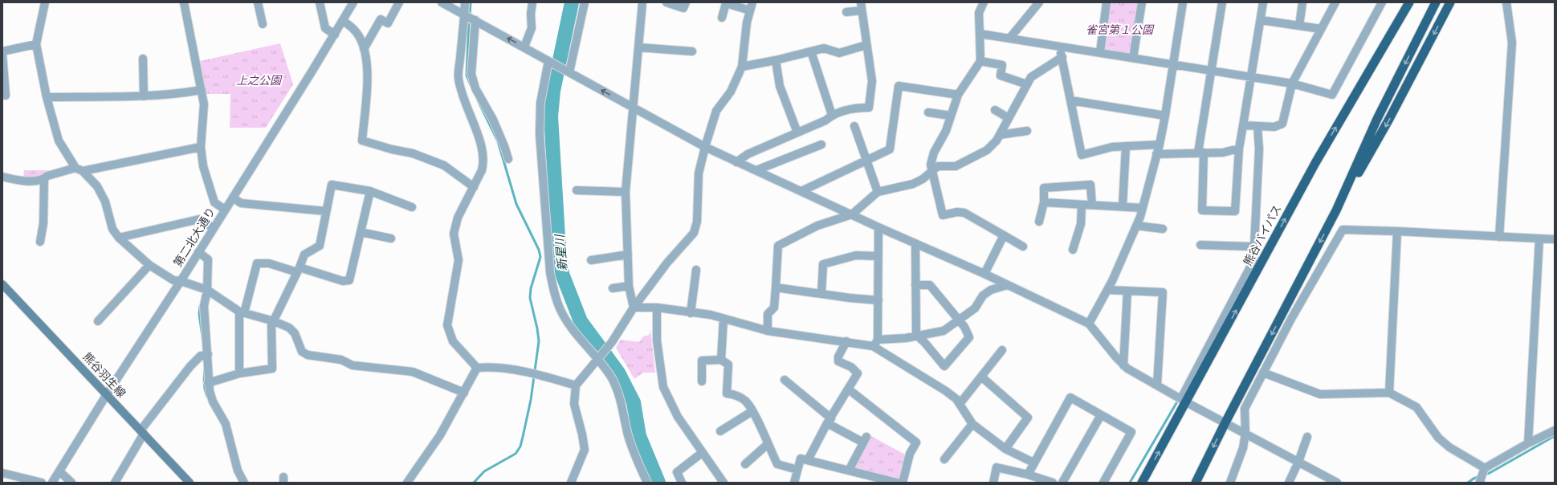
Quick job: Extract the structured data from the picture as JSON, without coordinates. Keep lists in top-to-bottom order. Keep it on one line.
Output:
{"streets":{"highway":["熊谷バイパス"],"main road":["熊谷羽生線"],"street":["第二北大通り"]},"crossings":[["第二北大通り","熊谷羽生線"]],"water":["新星川"],"parks":["雀宮第１公園","上之公園"]}
